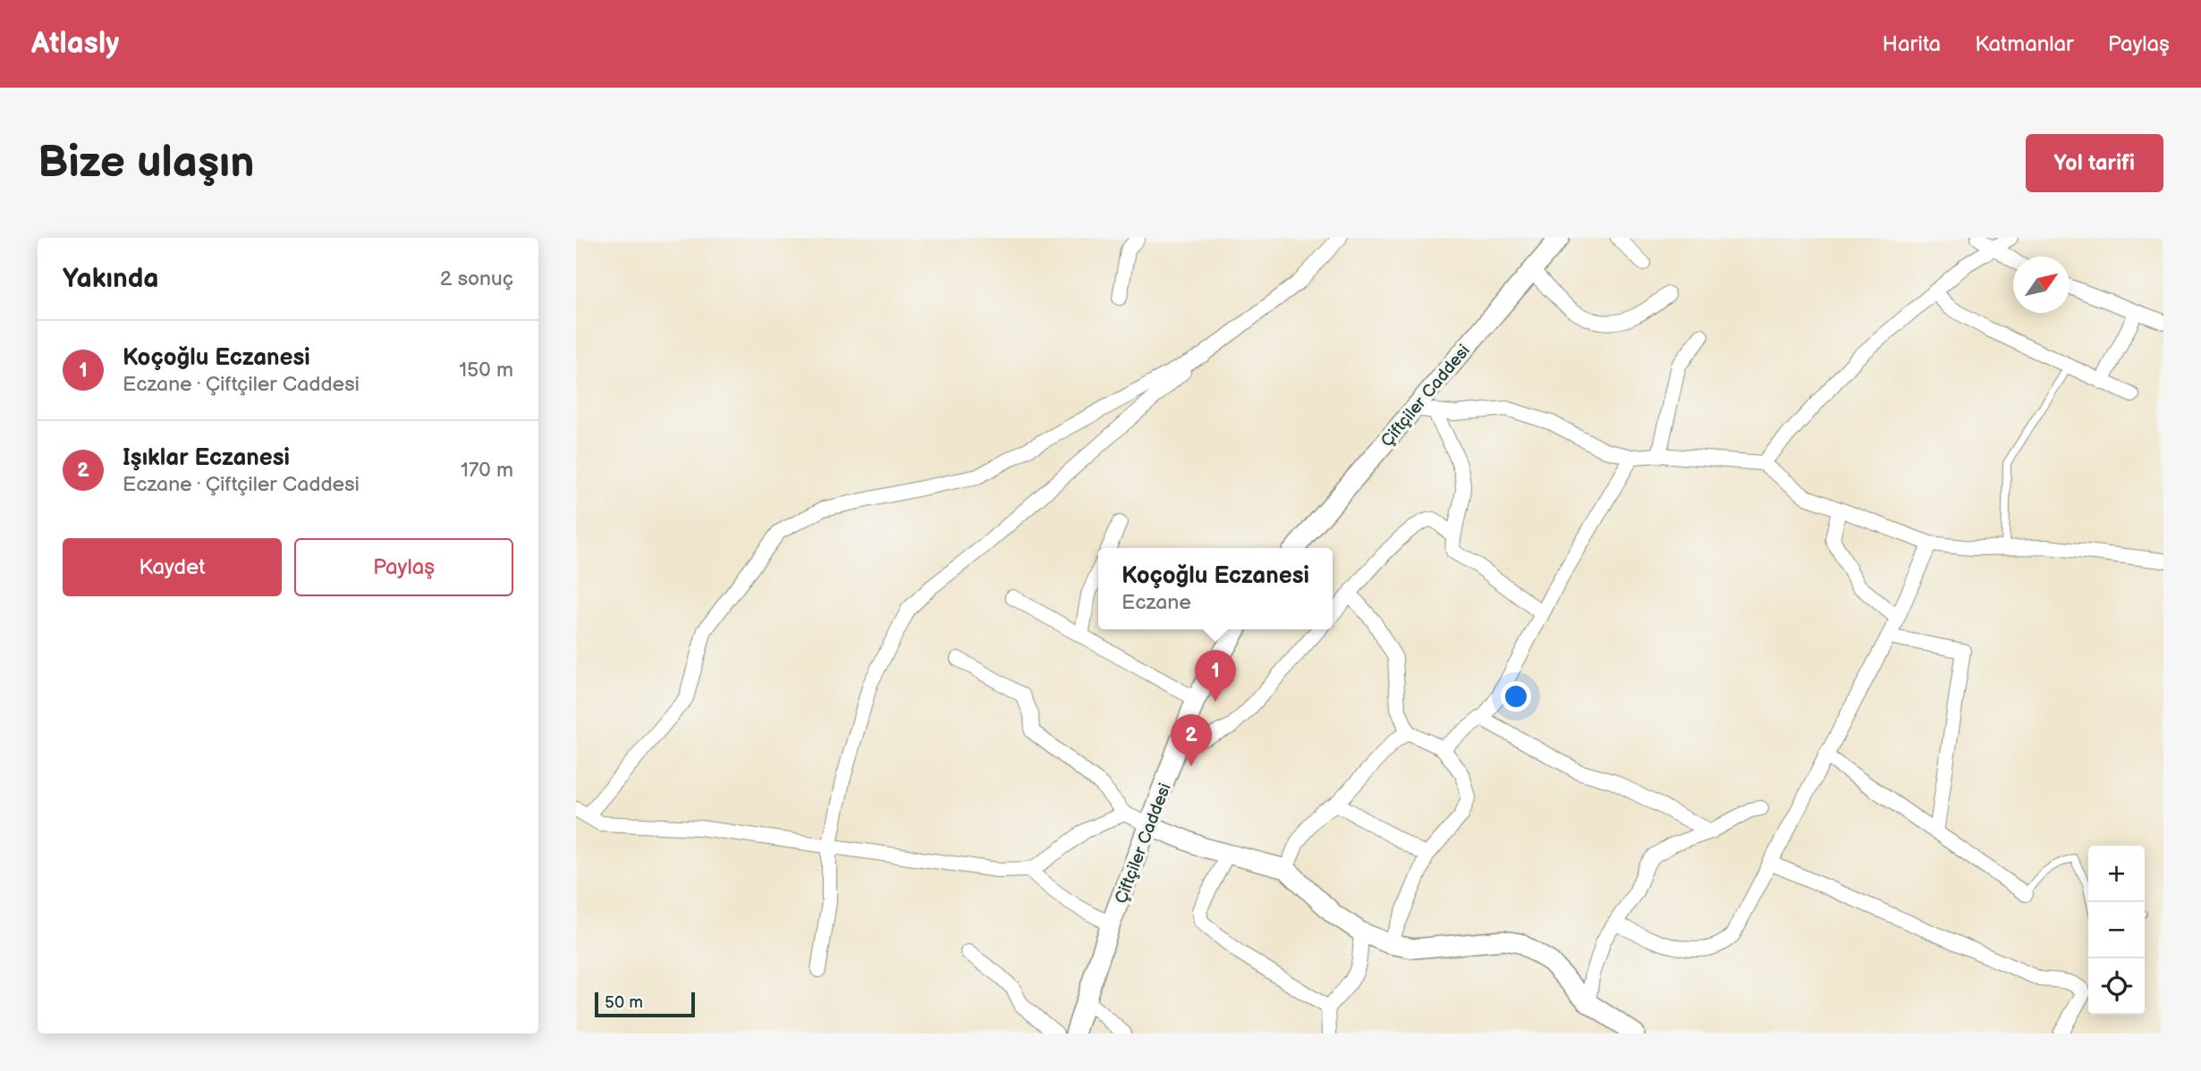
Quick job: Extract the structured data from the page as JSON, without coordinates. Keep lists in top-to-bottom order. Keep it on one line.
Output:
{"streets":{"street":["Çiftçiler Caddesi"]},"scale_bar":"50 m","north":"top right","page":{"header":"Atlasly","nav":["Harita","Katmanlar","Paylaş"],"buttons":["Yol tarifi",["Kaydet","Paylaş"]],"title":"Bize ulaşın","heading":["Yakında","2 sonuç"],"list":[{"mark":"1","name":"Koçoğlu Eczanesi","note":"Eczane · Çiftçiler Caddesi","value":"150 m"},{"mark":"2","name":"Işıklar Eczanesi","note":"Eczane · Çiftçiler Caddesi","value":"170 m"}],"popup":["Koçoğlu Eczanesi","Eczane"],"pins":["1","2"],"map_buttons":["+","−"],"scale":"50 m"}}
